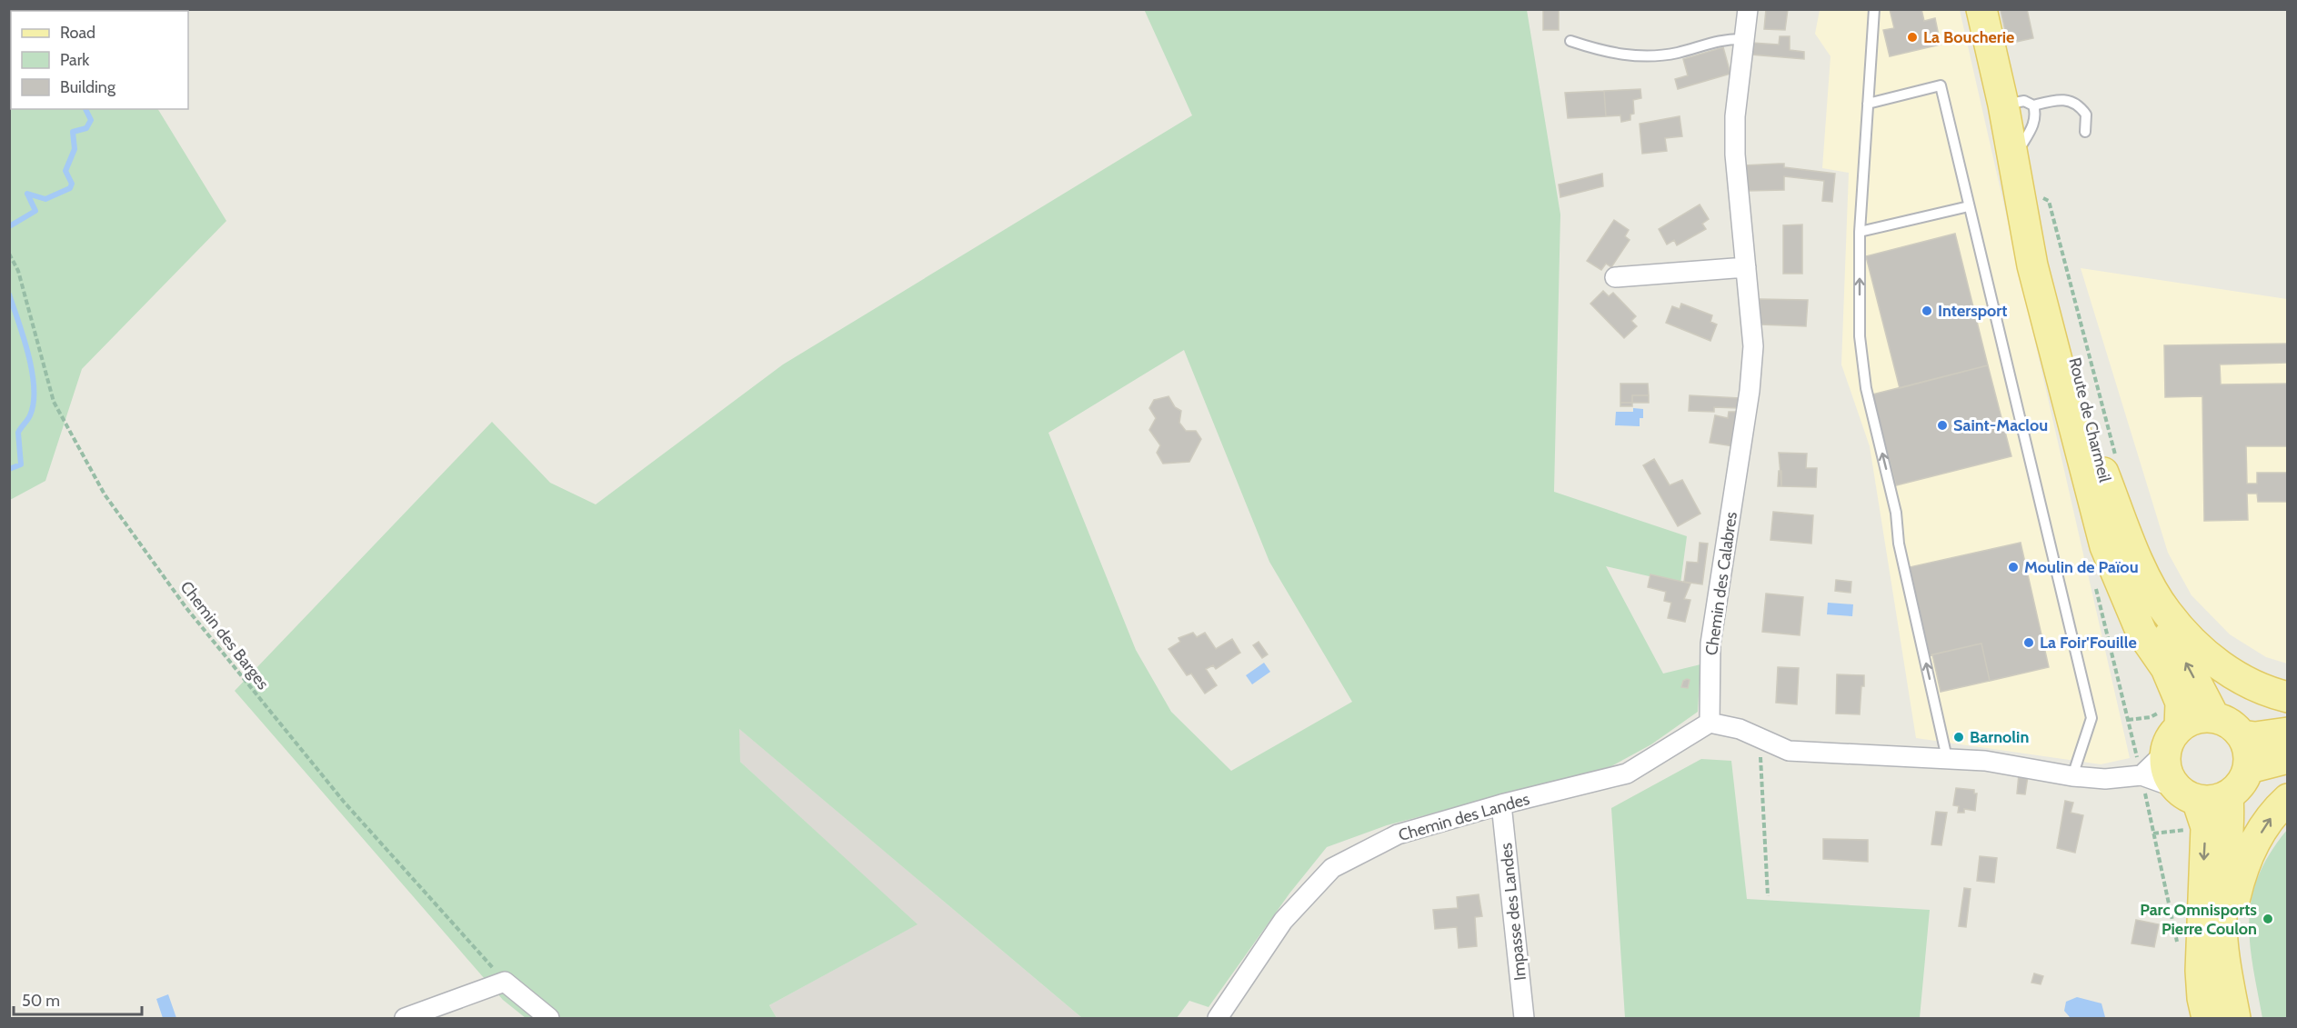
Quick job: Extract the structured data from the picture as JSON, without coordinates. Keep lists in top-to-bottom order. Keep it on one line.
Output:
{"streets":{"main road":["Route de Charmeil"],"street":["Chemin des Calabres","Chemin des Landes","Impasse des Landes"],"path":["Chemin des Barges"]},"crossings":[["Chemin des Calabres","Chemin des Landes"],["Chemin des Landes","Impasse des Landes"]],"places":["La Boucherie","Intersport","Saint-Maclou","Moulin de Païou","La Foir'Fouille","Barnolin","Parc Omnisports Pierre Coulon"],"legend":["Road","Park","Building"],"scale_bar":"50 m"}
